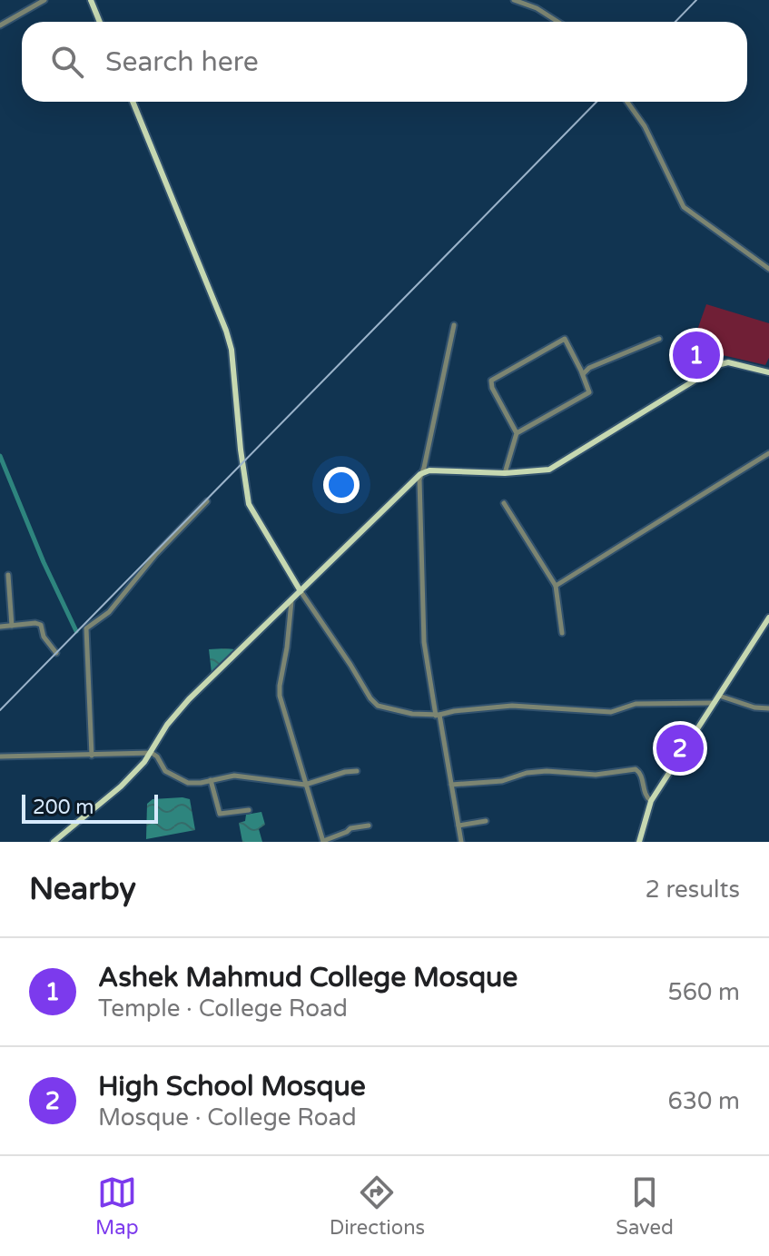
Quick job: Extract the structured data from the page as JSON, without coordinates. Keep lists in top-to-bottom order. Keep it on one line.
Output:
{"scale_bar":"200 m","page":{"search":"Search here","pins":["1","2"],"scale":"200 m","heading":["Nearby","2 results"],"list":[{"mark":"1","name":"Ashek Mahmud College Mosque","note":"Temple · College Road","value":"560 m"},{"mark":"2","name":"High School Mosque","note":"Mosque · College Road","value":"630 m"}],"nav":["Map","Directions","Saved"]}}
